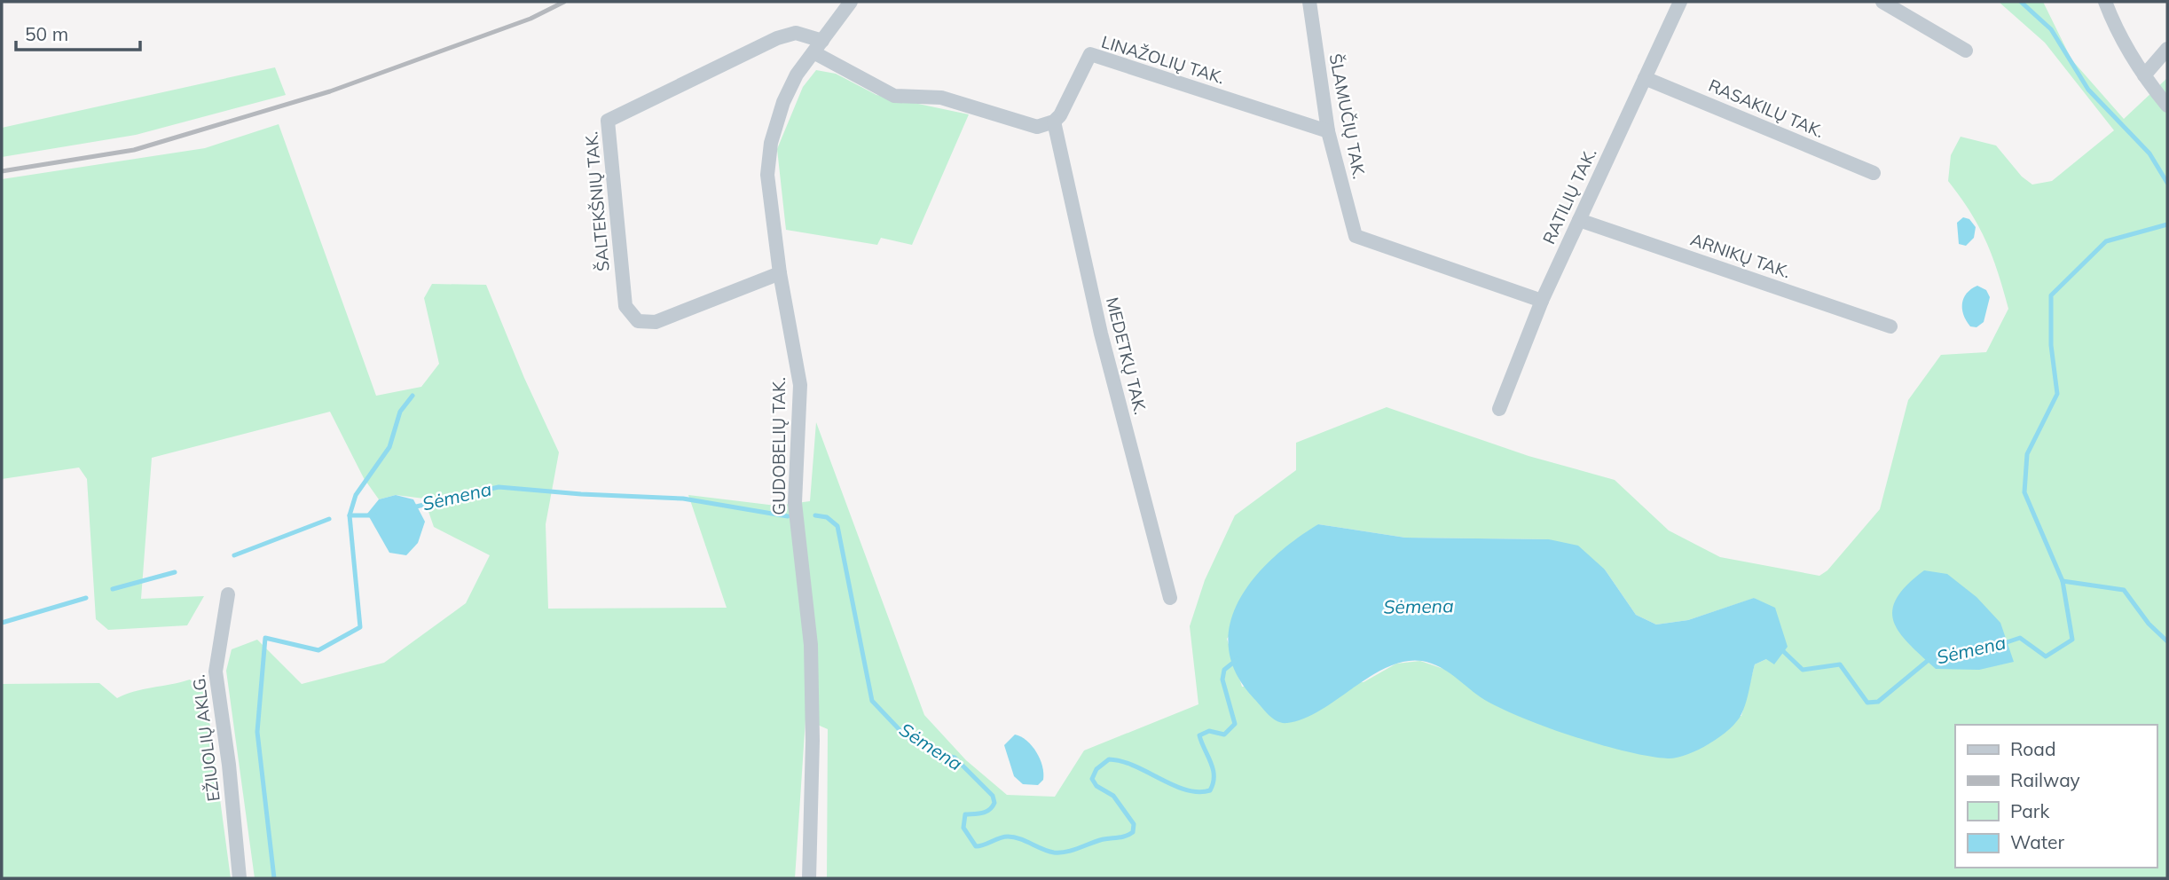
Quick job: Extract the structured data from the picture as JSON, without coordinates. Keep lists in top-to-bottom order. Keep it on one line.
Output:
{"streets":{"street":["LINAŽOLIŲ TAK.","RASAKILŲ TAK.","ŠLAMUČIŲ TAK.","RATILIŲ TAK.","ŠALTEKŠNIŲ TAK.","ARNIKŲ TAK.","MEDETKŲ TAK.","GUDOBELIŲ TAK.","EŽIUOLIŲ AKLG."]},"crossings":[["LINAŽOLIŲ TAK.","ŠLAMUČIŲ TAK."],["LINAŽOLIŲ TAK.","MEDETKŲ TAK."],["RASAKILŲ TAK.","RATILIŲ TAK."],["ŠLAMUČIŲ TAK.","RATILIŲ TAK."],["RATILIŲ TAK.","ARNIKŲ TAK."],["ŠALTEKŠNIŲ TAK.","GUDOBELIŲ TAK."]],"water":["Sėmena"],"legend":["Road","Railway","Park","Water"],"scale_bar":"50 m"}
